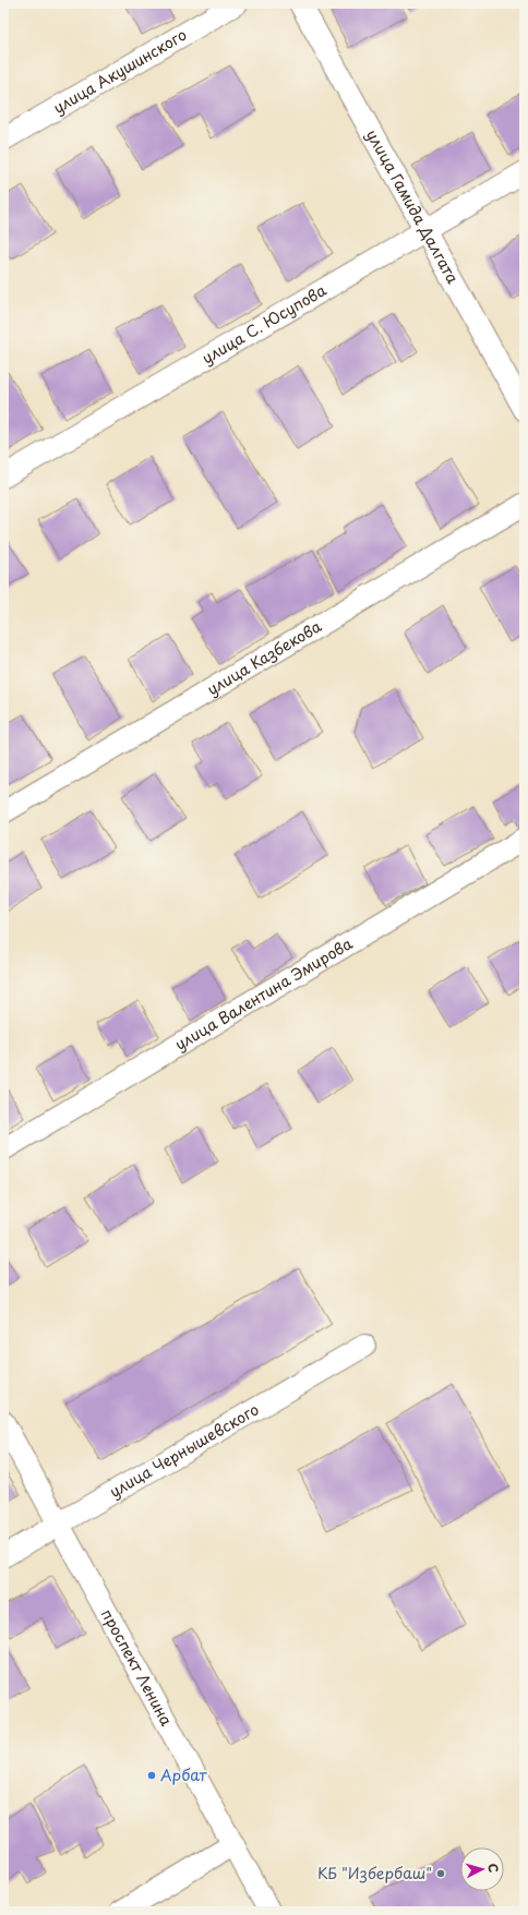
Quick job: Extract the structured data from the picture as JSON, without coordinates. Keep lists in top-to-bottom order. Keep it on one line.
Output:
{"streets":{"street":["улица Акушинского","улица Гамида Далгата","улица С. Юсупова","улица Казбекова","улица Валентина Эмирова","улица Чернышевского","проспект Ленина"]},"crossings":[["улица Гамида Далгата","улица С. Юсупова"],["улица Чернышевского","проспект Ленина"]],"places":["Арбат","КБ \"Избербаш\""],"north":"right"}
